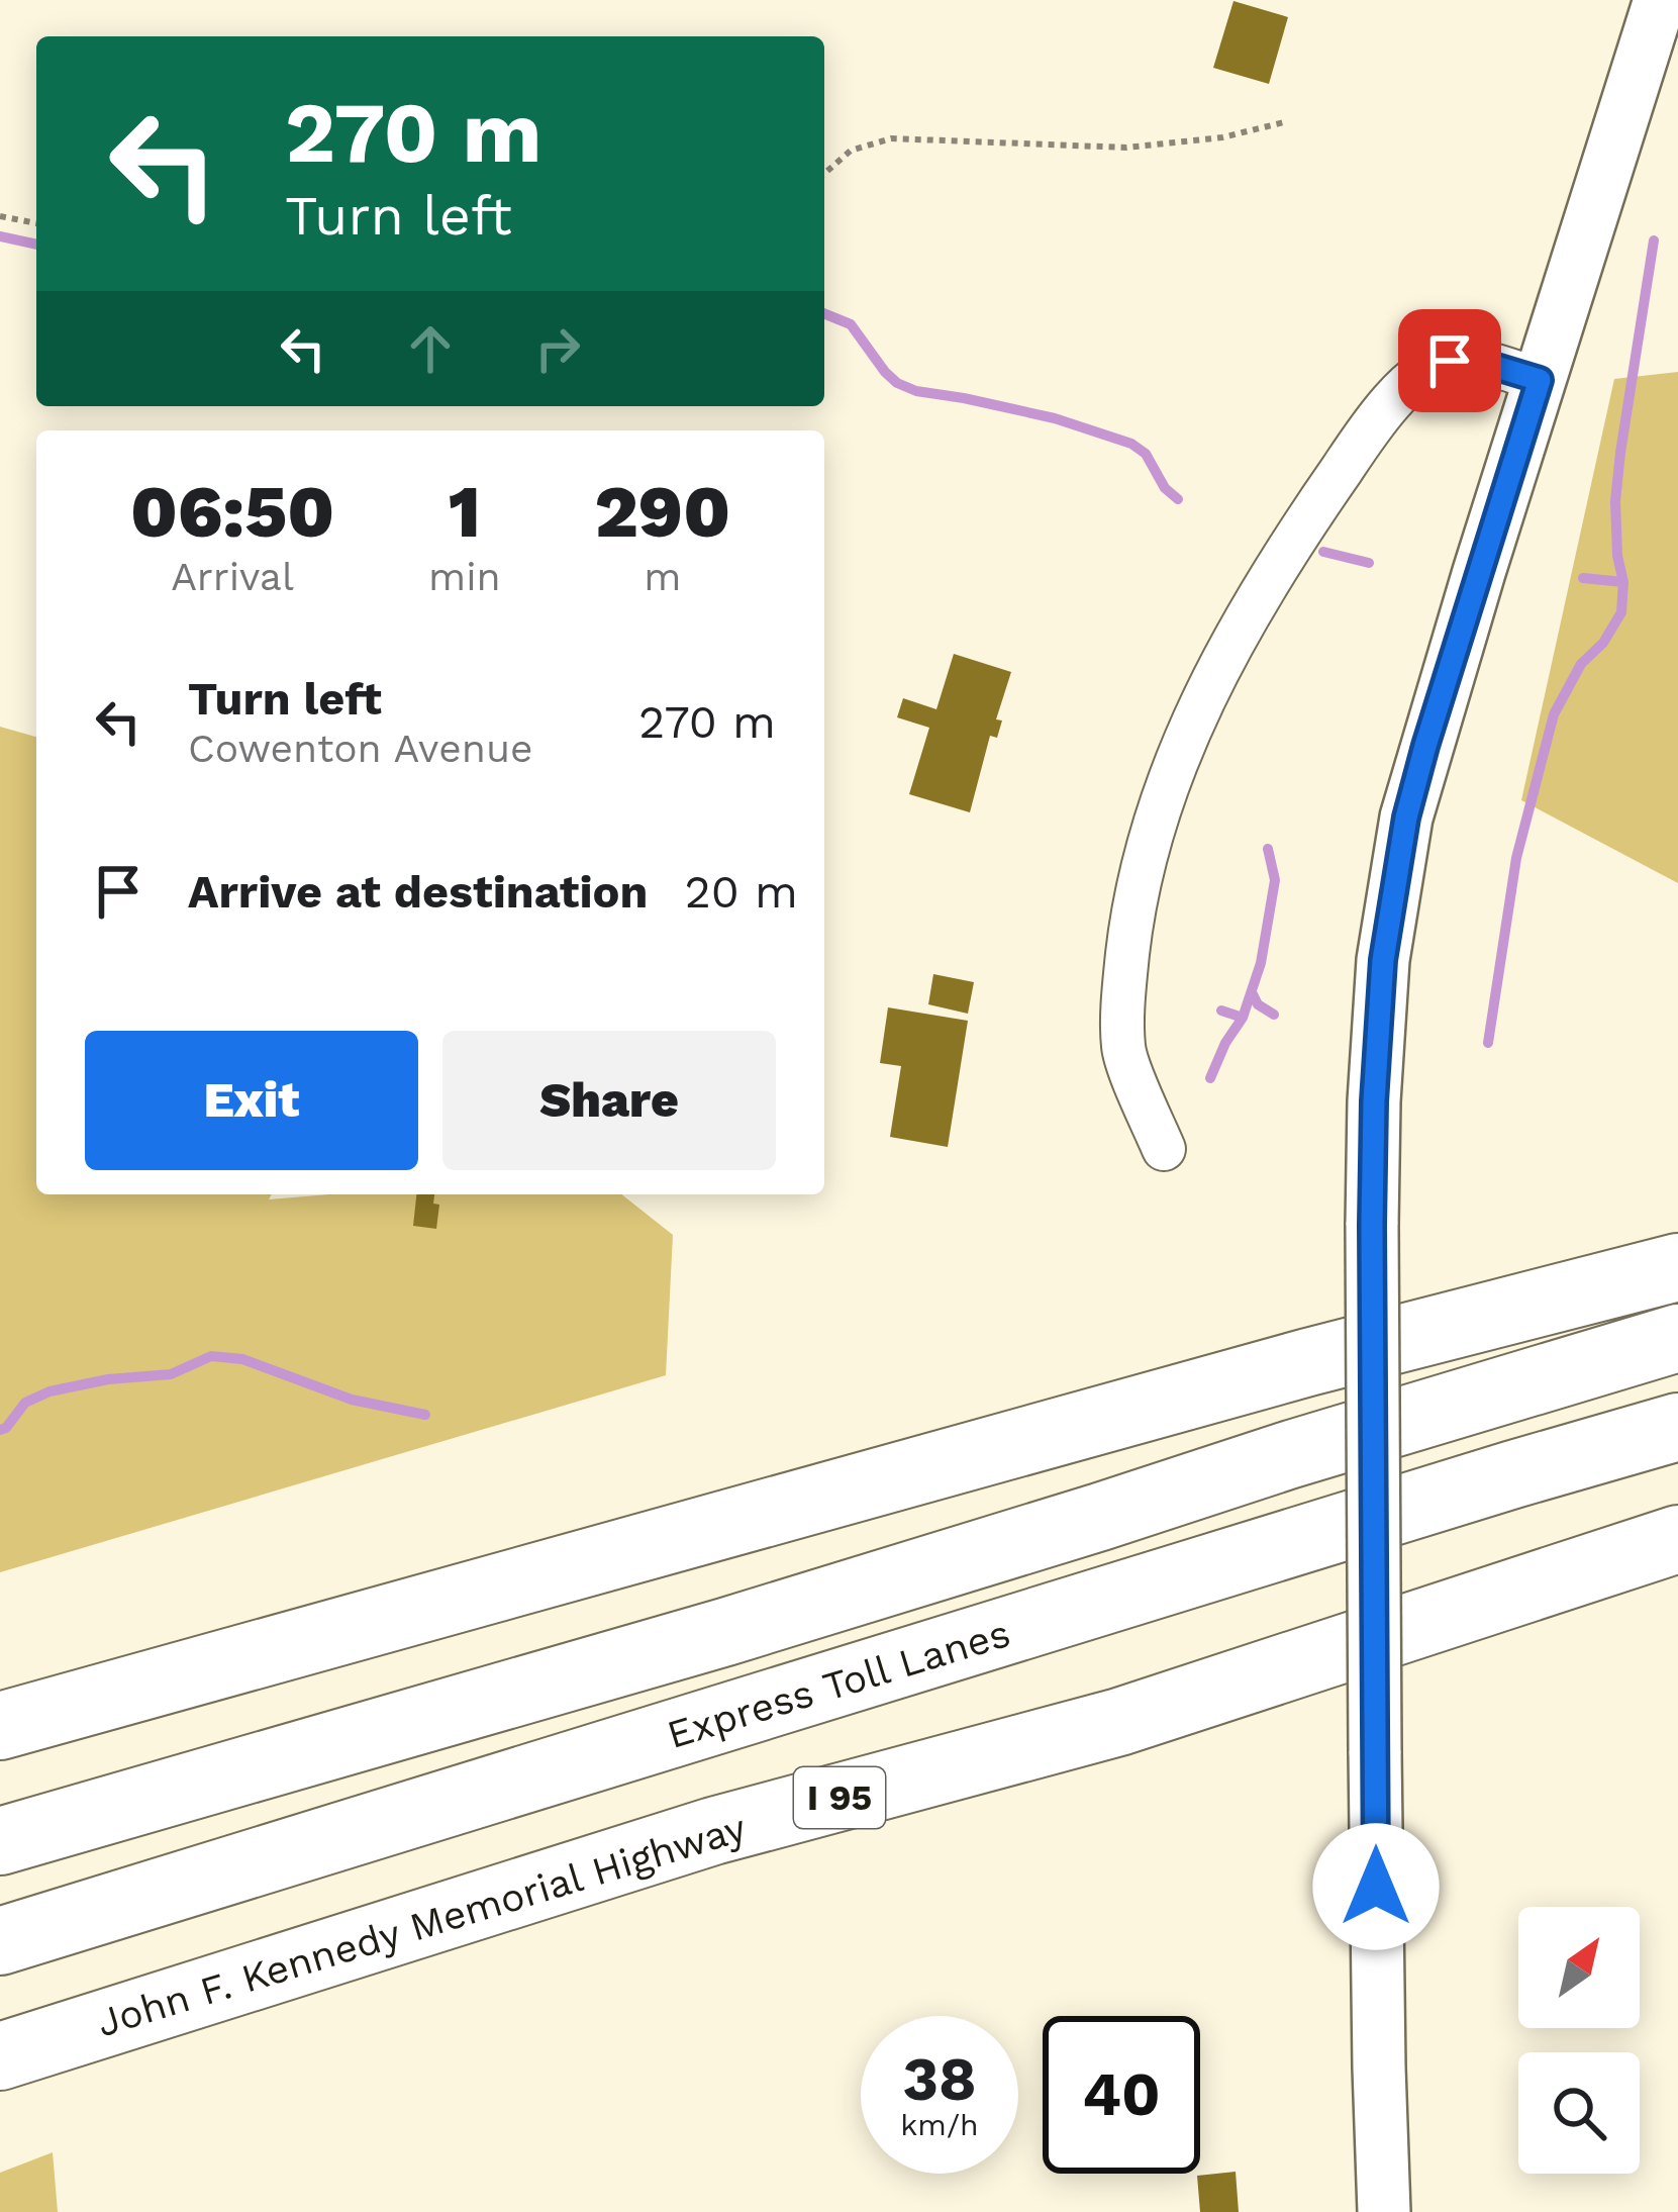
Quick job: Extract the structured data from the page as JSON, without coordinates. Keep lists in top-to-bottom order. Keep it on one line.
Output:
{"streets":{"highway":["Express Toll Lanes","I 95","John F. Kennedy Memorial Highway"]},"north":"top right","page":{"turn":["270 m","Turn left"],"eta":["06:50","Arrival","1","min","290","m"],"list":[{"name":"Turn left","note":"Cowenton Avenue","value":"270 m"},{"name":"Arrive at destination","value":"20 m"}],"buttons":["Exit","Share"],"speed":"38 km/h","limit":"40"}}
